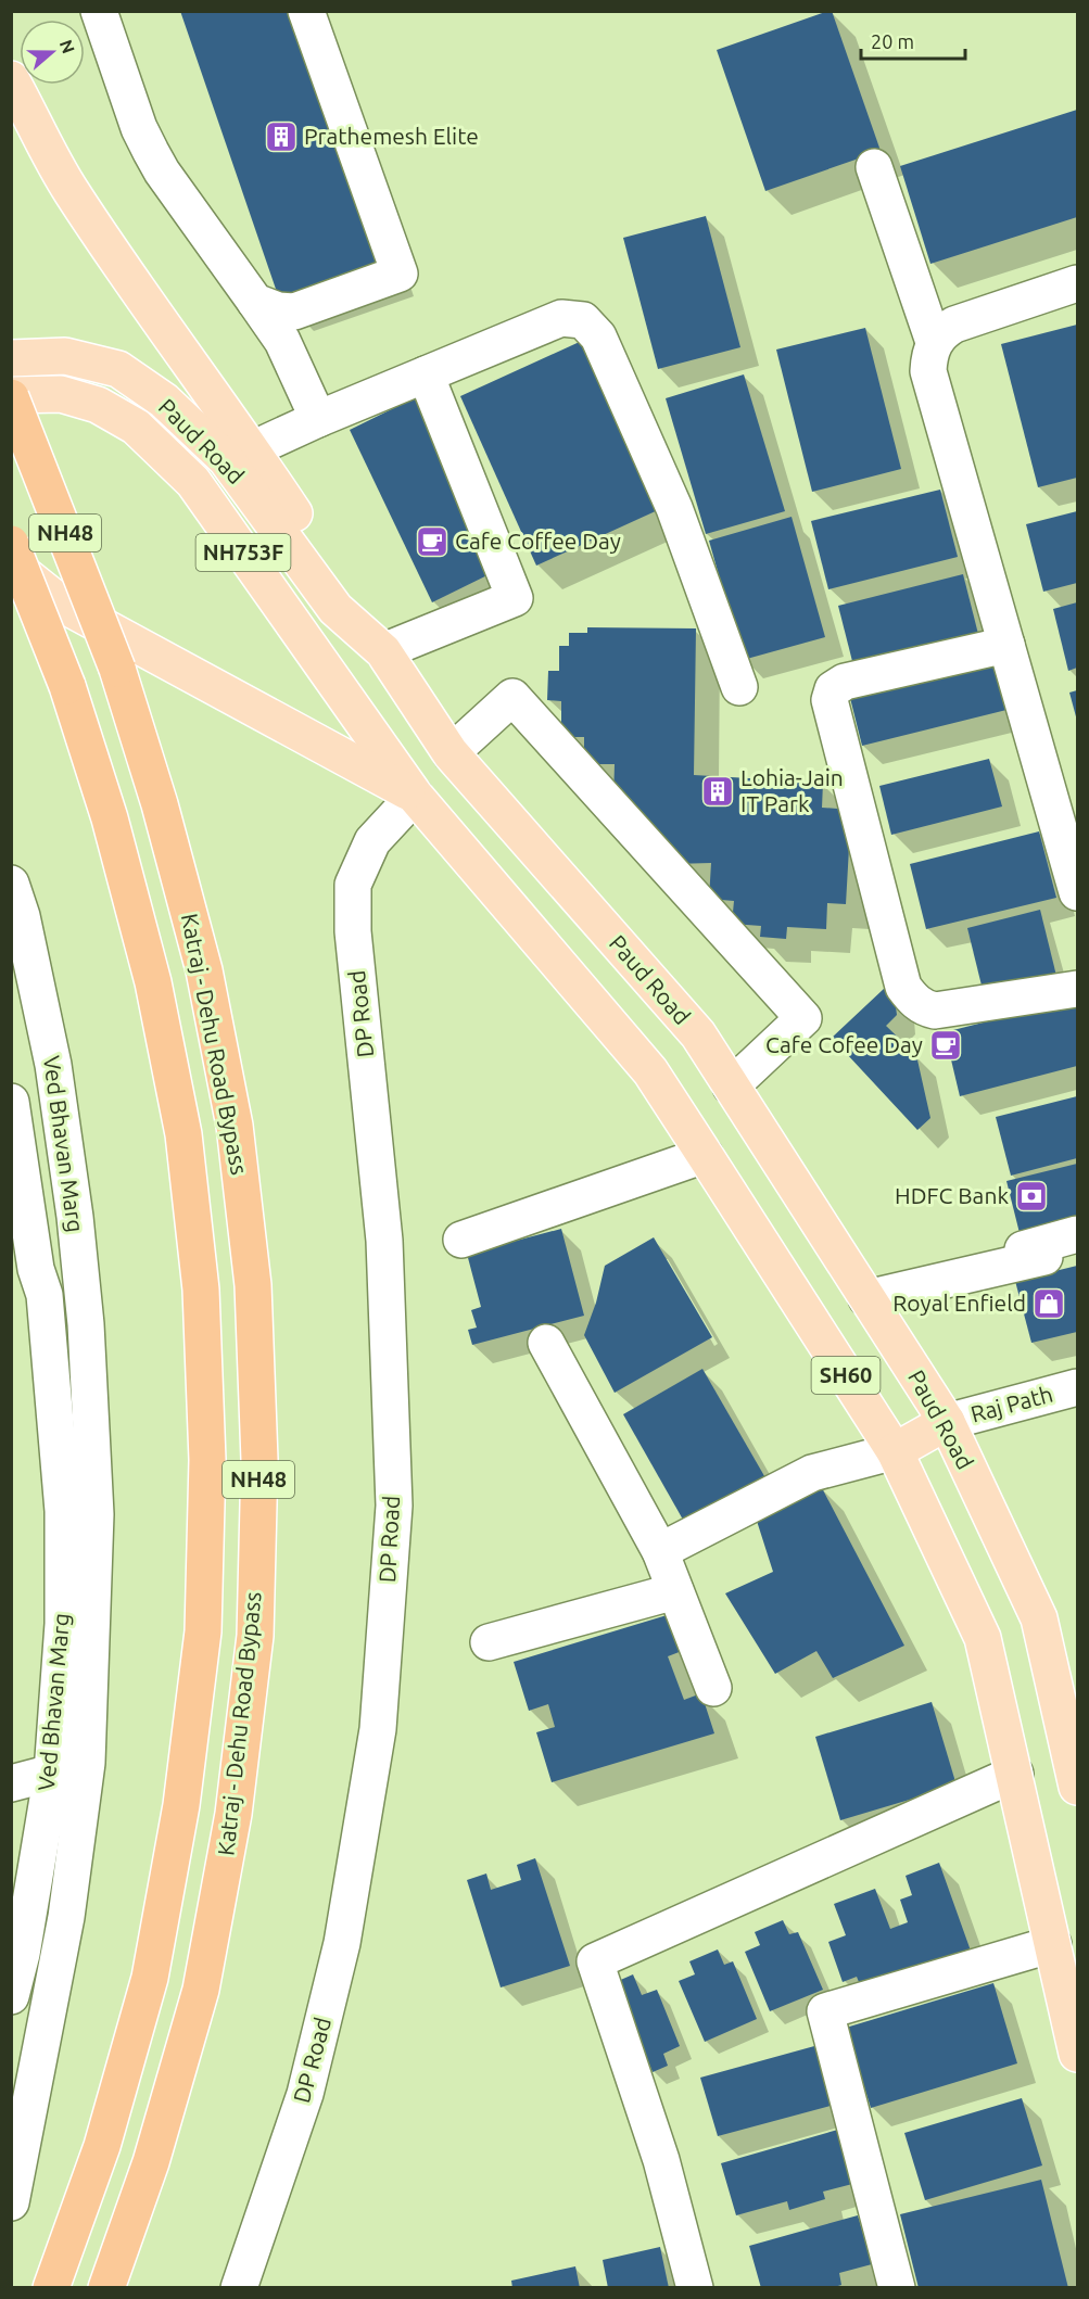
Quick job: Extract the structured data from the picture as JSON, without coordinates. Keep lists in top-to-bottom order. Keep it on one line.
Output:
{"streets":{"highway":["NH48","Katraj - Dehu Road Bypass"],"main road":["Paud Road","NH753F","SH60"],"street":["DP Road","Ved Bhavan Marg","Raj Path"]},"crossings":[["Paud Road","DP Road"],["Paud Road","Katraj - Dehu Road Bypass"],["Paud Road","Raj Path"]],"places":{"building":["Prathemesh Elite","Lohia-Jain IT Park"],"cafe":["Cafe Coffee Day","Cafe Cofee Day"],"bank":["HDFC Bank"],"shop":["Royal Enfield"]},"scale_bar":"20 m","north":"right"}
